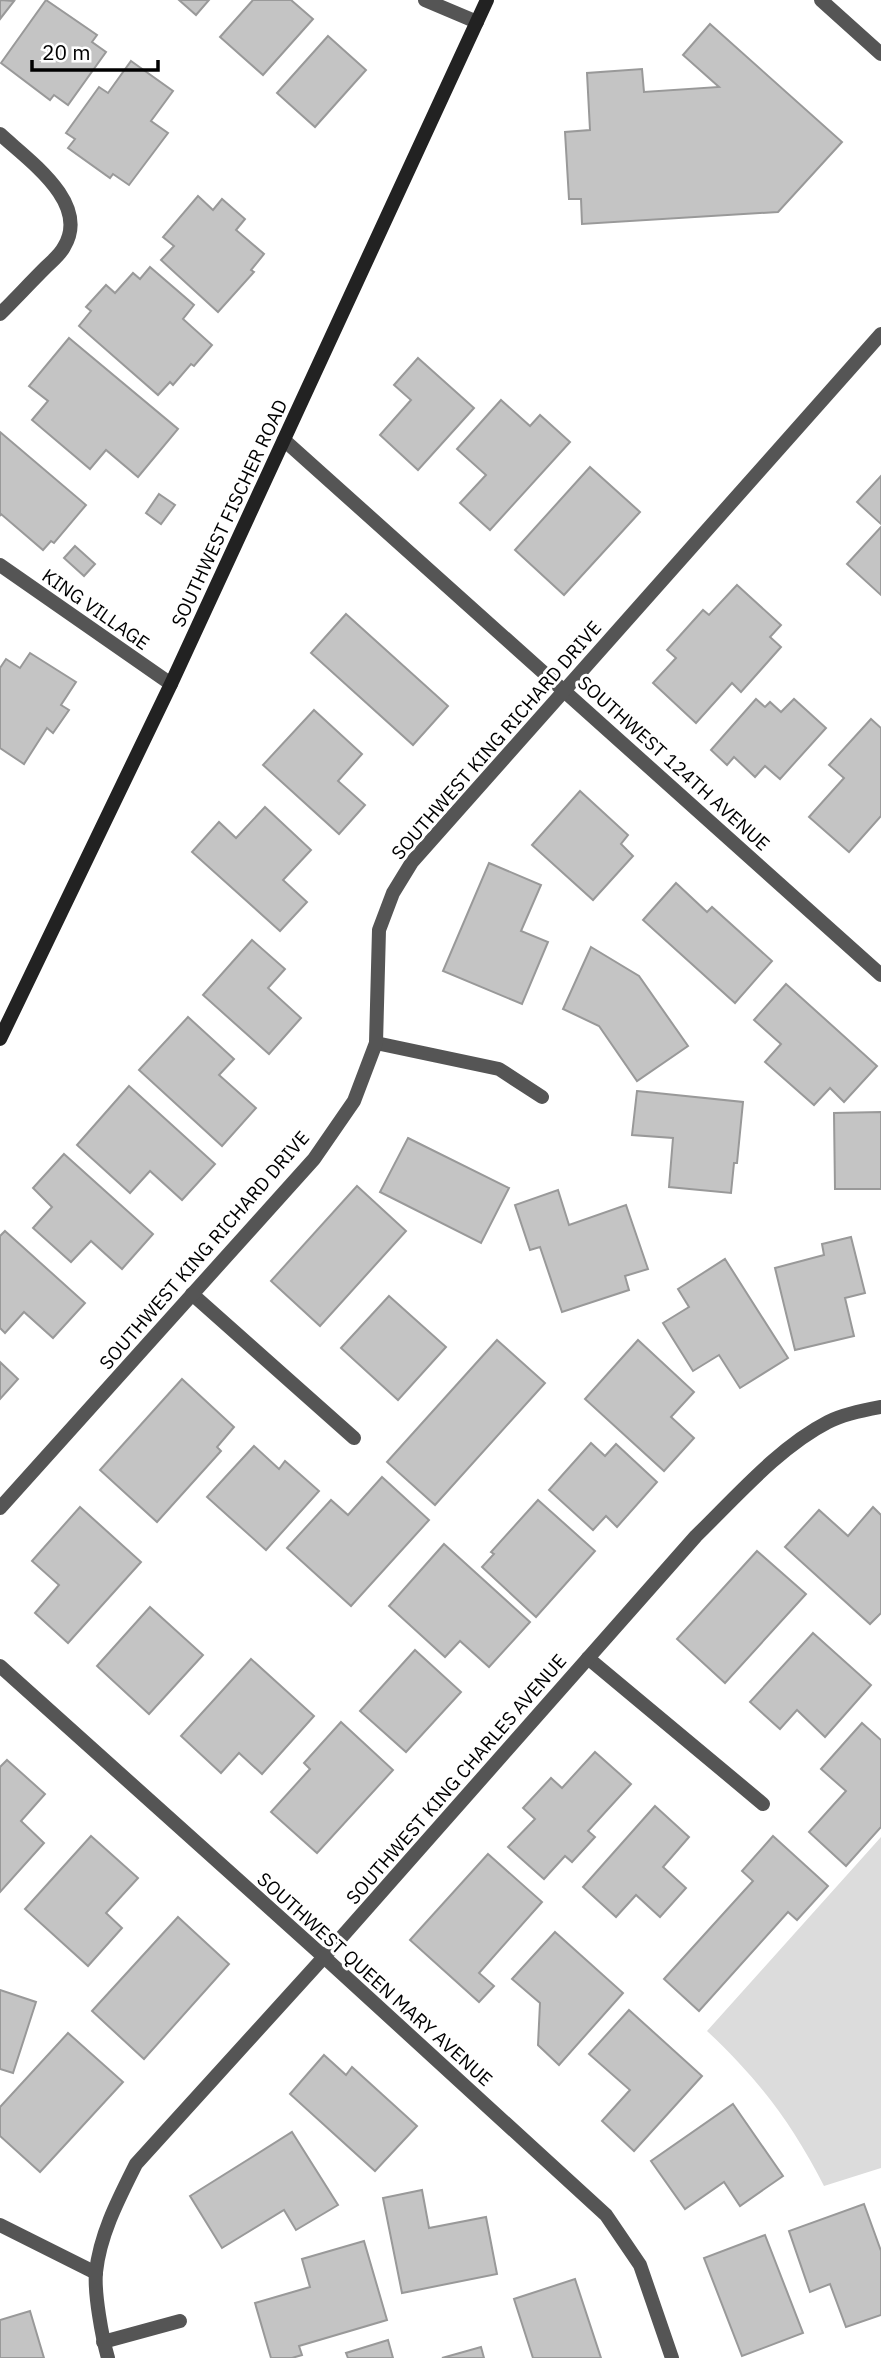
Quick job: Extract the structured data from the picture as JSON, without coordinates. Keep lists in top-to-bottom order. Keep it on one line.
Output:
{"streets":{"street":["SOUTHWEST FISCHER ROAD","KING VILLAGE","SOUTHWEST KING RICHARD DRIVE","SOUTHWEST 124TH AVENUE","SOUTHWEST KING CHARLES AVENUE","SOUTHWEST QUEEN MARY AVENUE"]},"crossings":[["SOUTHWEST FISCHER ROAD","KING VILLAGE"],["SOUTHWEST FISCHER ROAD","SOUTHWEST 124TH AVENUE"],["SOUTHWEST KING RICHARD DRIVE","SOUTHWEST 124TH AVENUE"],["SOUTHWEST KING CHARLES AVENUE","SOUTHWEST QUEEN MARY AVENUE"]],"scale_bar":"20 m"}
